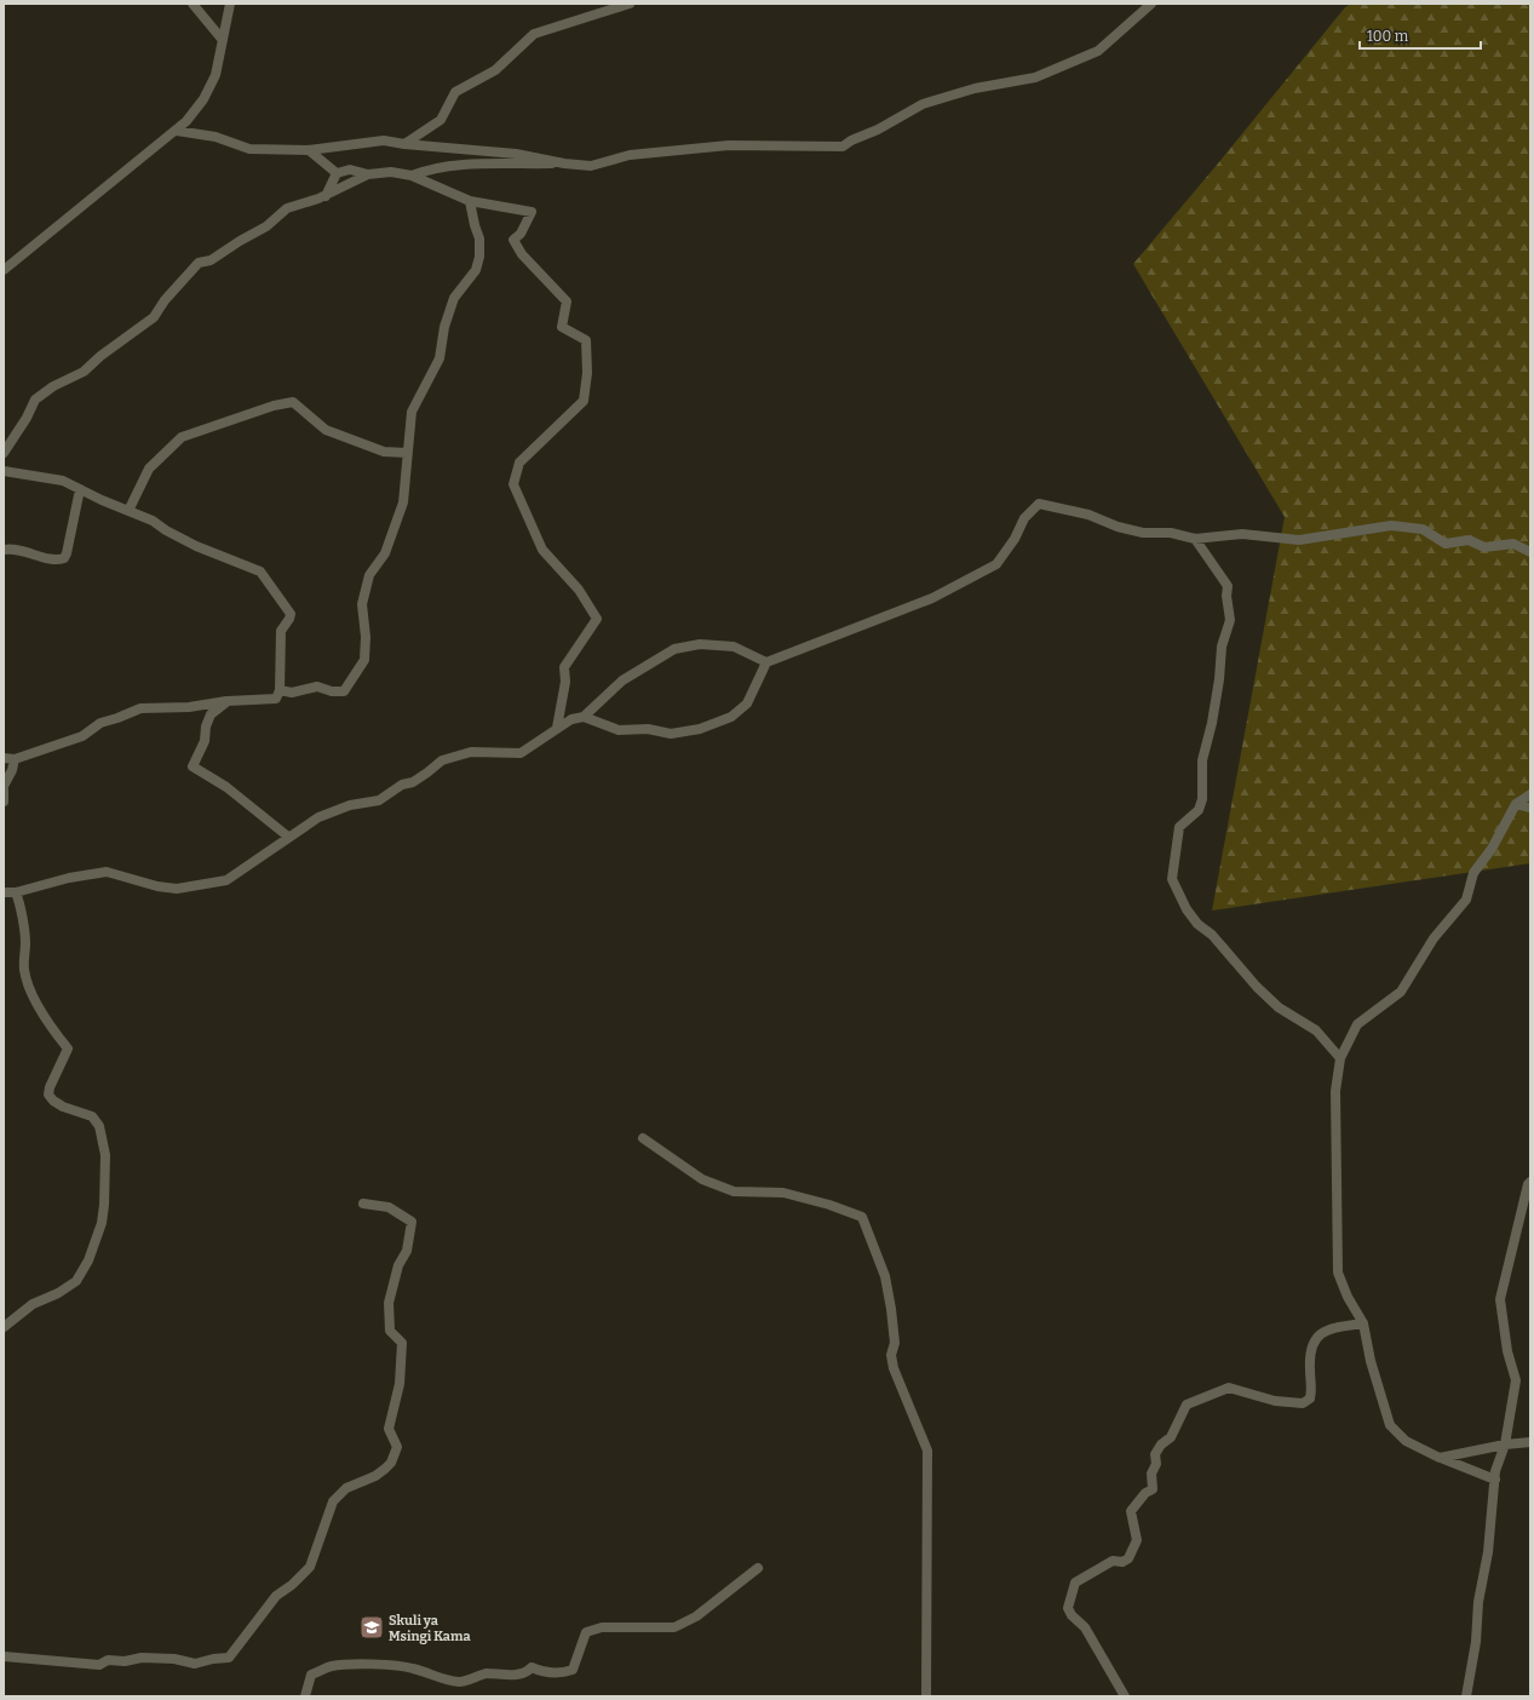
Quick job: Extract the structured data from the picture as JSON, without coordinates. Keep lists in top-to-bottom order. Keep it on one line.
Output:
{"places":{"school or university":["Skuli ya Msingi Kama"]},"scale_bar":"100 m"}
